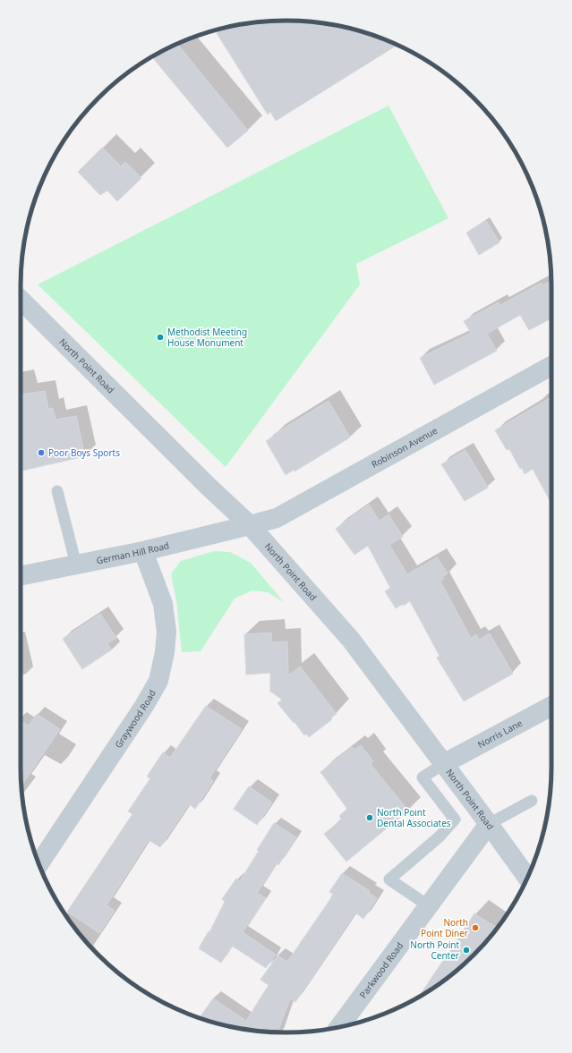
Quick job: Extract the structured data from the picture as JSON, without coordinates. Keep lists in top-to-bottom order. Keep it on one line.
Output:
{"streets":{"street":["North Point Road","Robinson Avenue","German Hill Road","Graywood Road","Norris Lane","Parkwood Road"]},"crossings":[["North Point Road","Robinson Avenue"],["North Point Road","German Hill Road"],["North Point Road","Norris Lane"],["North Point Road","Parkwood Road"],["Robinson Avenue","German Hill Road"],["German Hill Road","Graywood Road"]],"places":["Methodist Meeting House Monument","Poor Boys Sports","North Point Dental Associates","North Point Diner","North Point Center"]}
